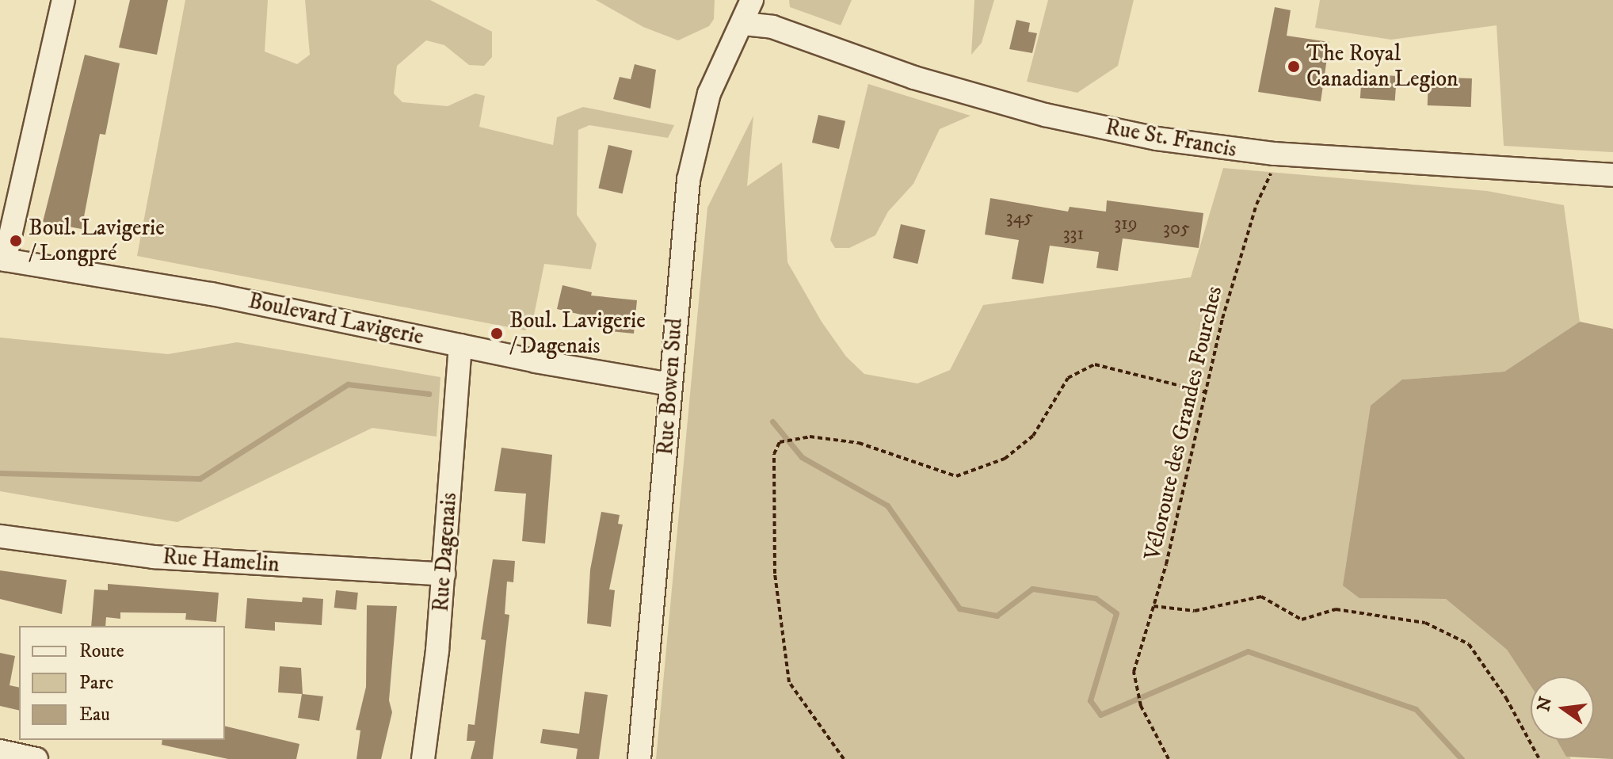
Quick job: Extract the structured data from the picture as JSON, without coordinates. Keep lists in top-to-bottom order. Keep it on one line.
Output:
{"streets":{"street":["Rue St. Francis","Boulevard Lavigerie","Rue Bowen Sud","Rue Dagenais","Rue Hamelin"],"path":["Véloroute des Grandes Fourches"]},"crossings":[["Rue St. Francis","Rue Bowen Sud"],["Boulevard Lavigerie","Rue Bowen Sud"],["Boulevard Lavigerie","Rue Dagenais"],["Rue Dagenais","Rue Hamelin"]],"places":["The Royal Canadian Legion","Boul. Lavigerie / Longpré","Boul. Lavigerie / Dagenais"],"house_numbers":["345","319","305","331"],"legend":["Route","Parc","Eau"],"north":"left"}
